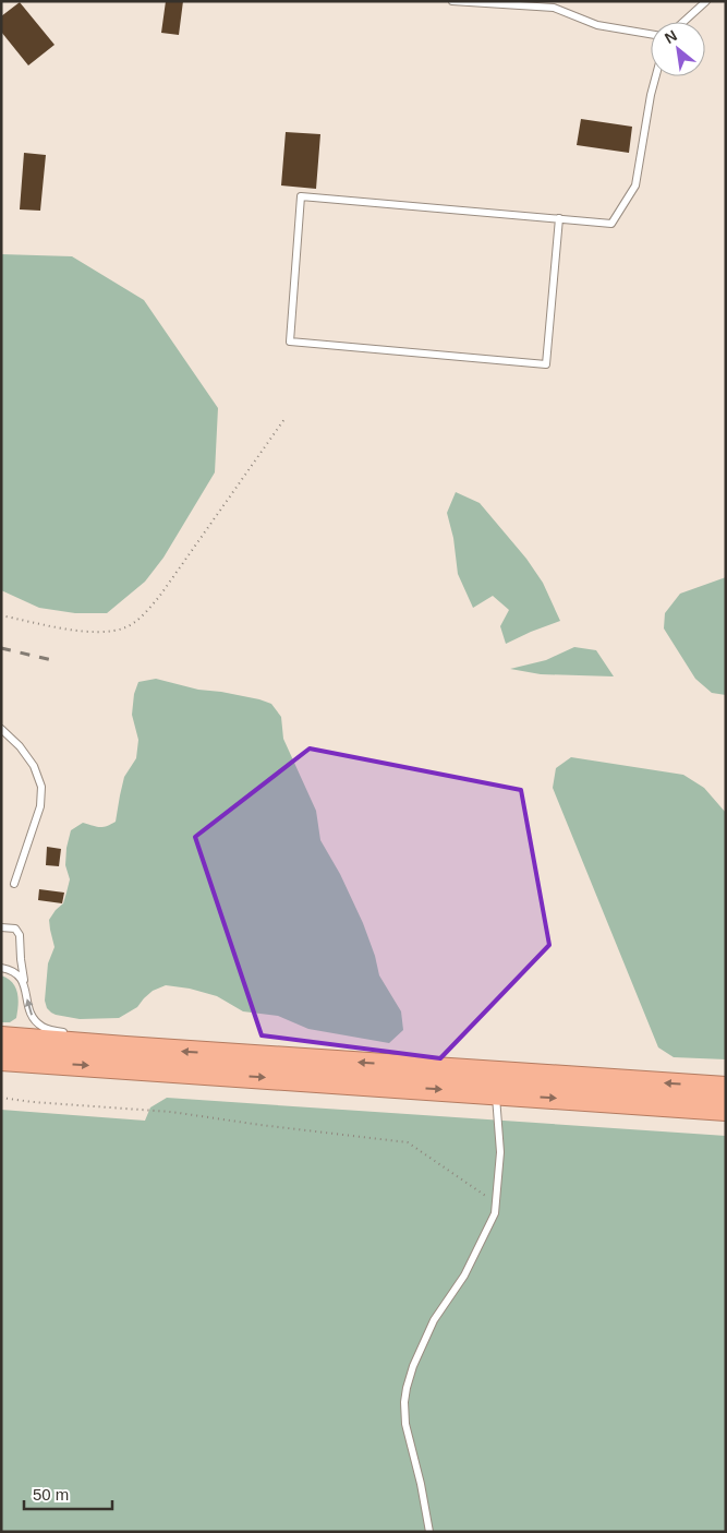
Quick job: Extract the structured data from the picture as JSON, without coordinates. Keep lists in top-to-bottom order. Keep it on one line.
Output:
{"scale_bar":"50 m","north":"top left"}
